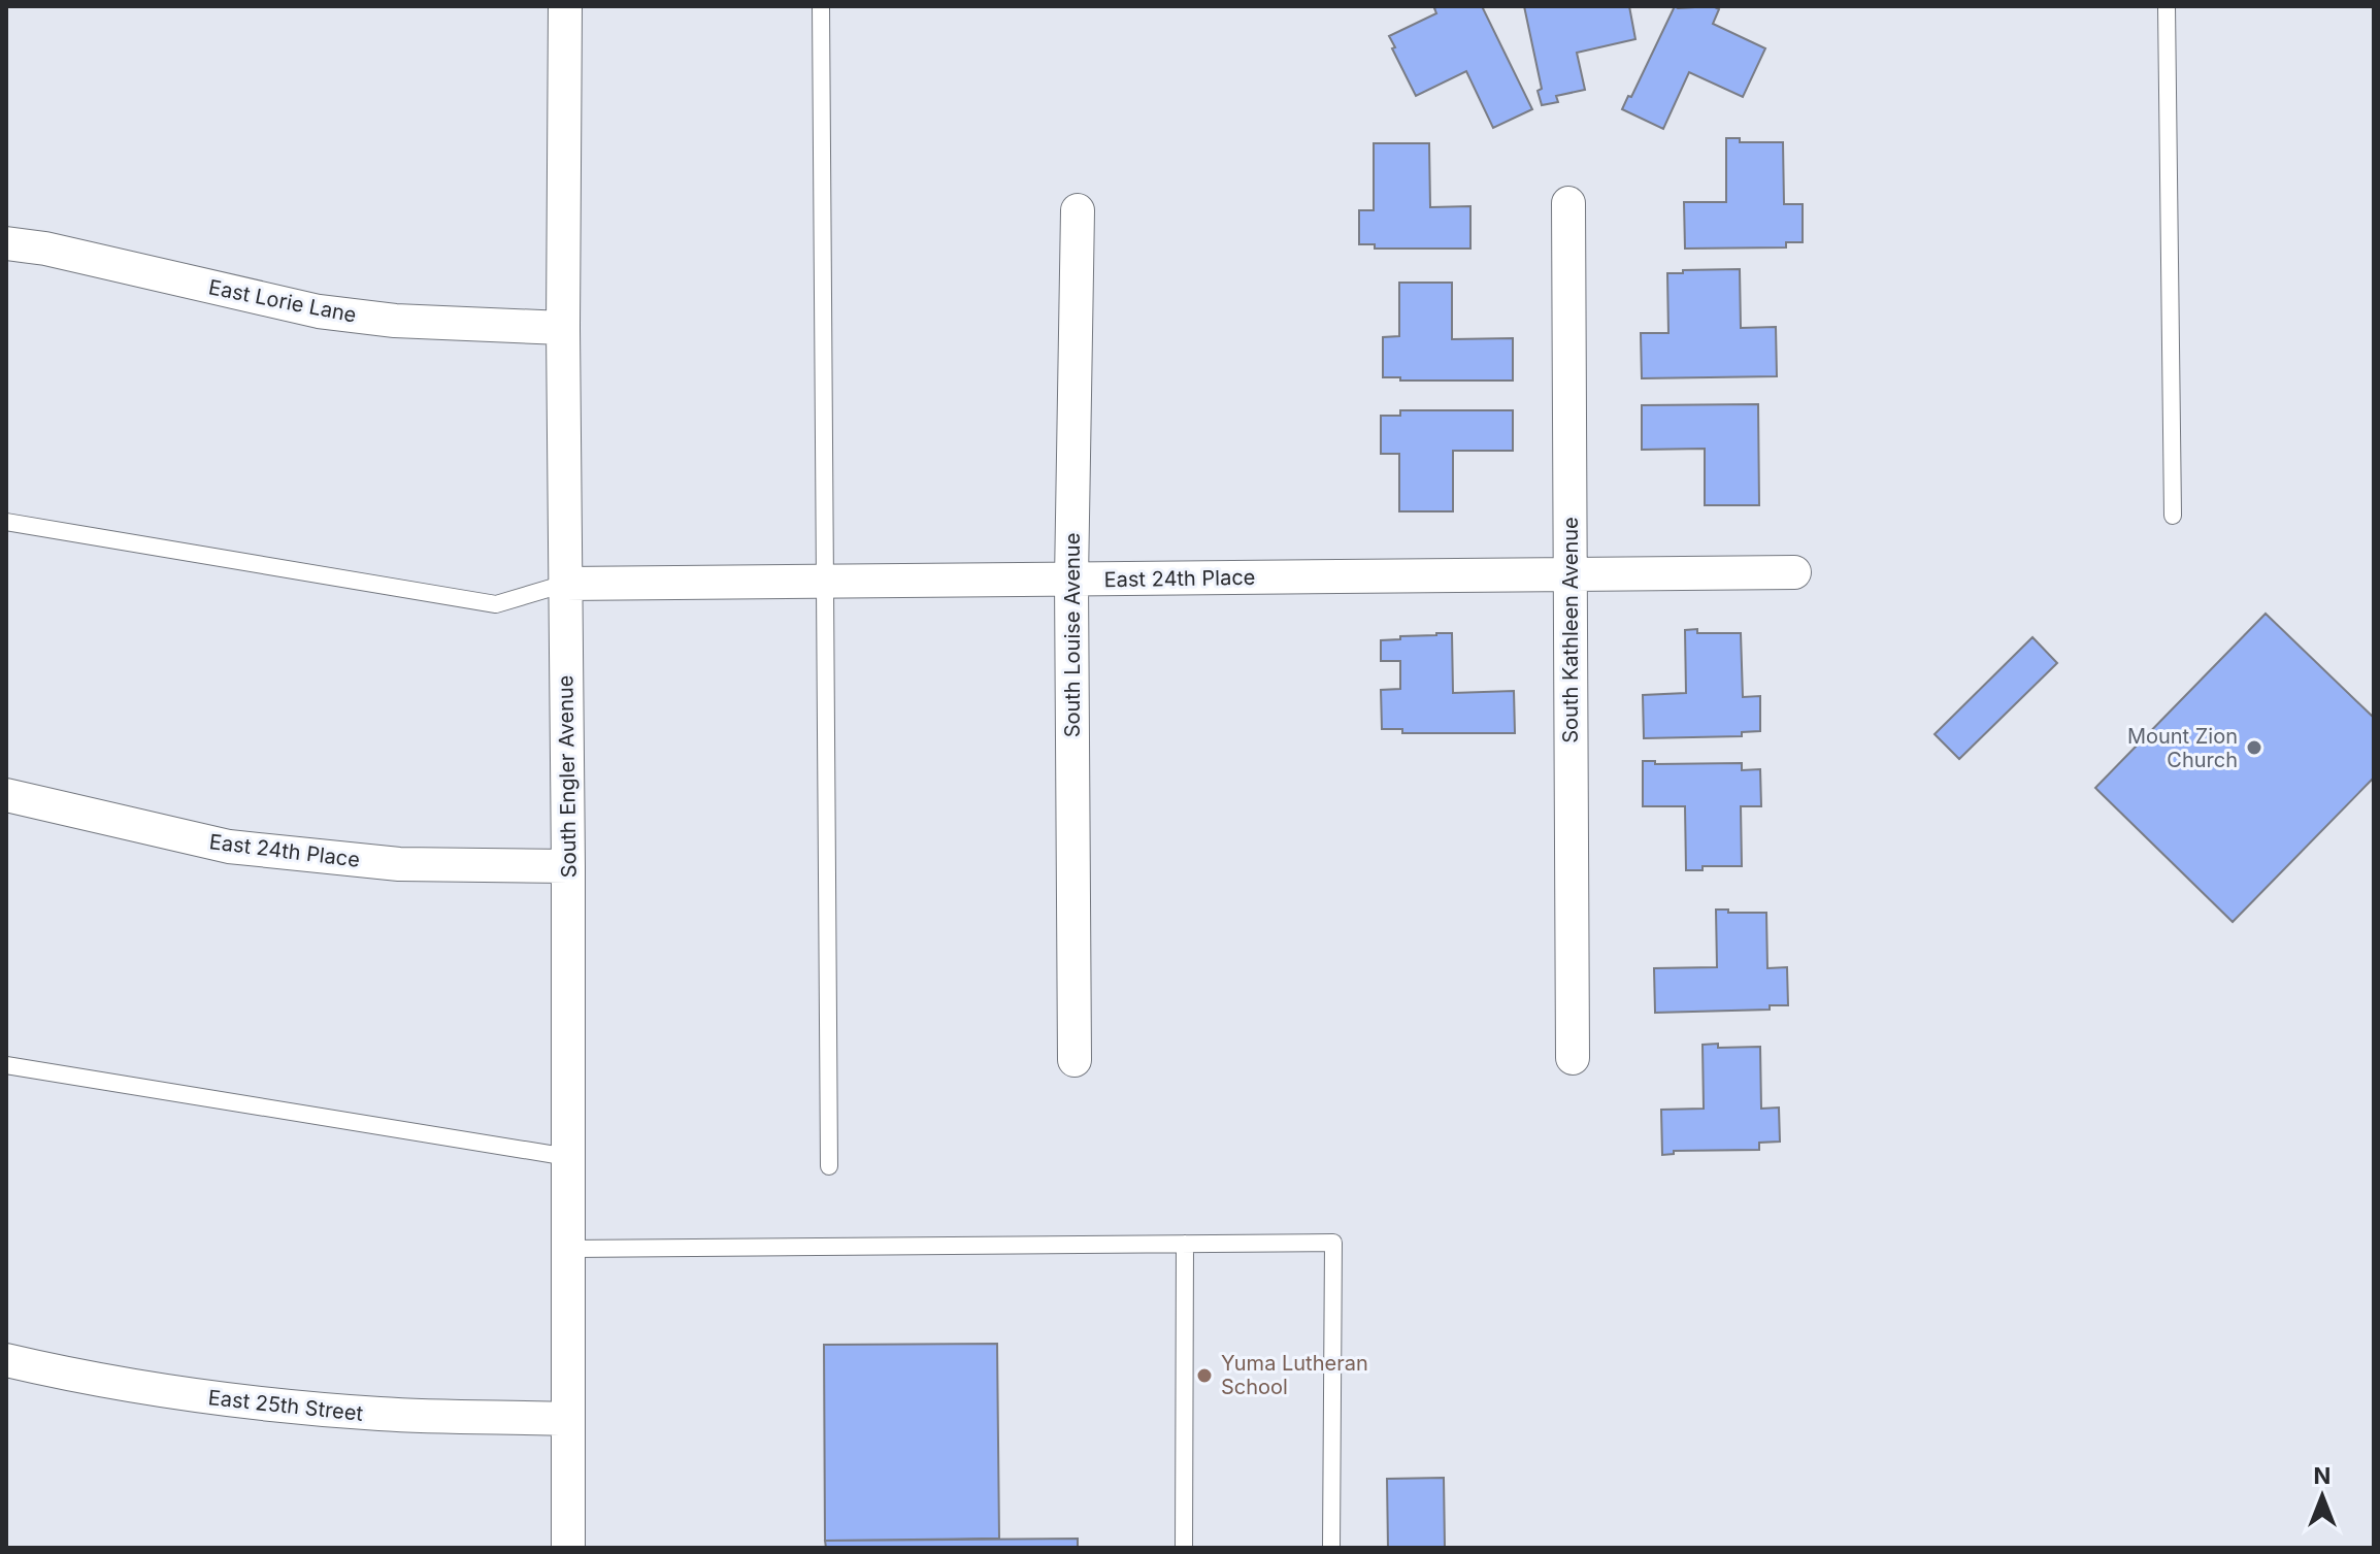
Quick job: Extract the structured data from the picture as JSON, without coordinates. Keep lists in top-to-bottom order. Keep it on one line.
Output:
{"streets":{"street":["East Lorie Lane","East 24th Place","South Kathleen Avenue","South Louise Avenue","South Engler Avenue","East 25th Street"]},"crossings":[["East Lorie Lane","South Engler Avenue"],["East 24th Place","South Kathleen Avenue"],["East 24th Place","South Louise Avenue"],["East 24th Place","South Engler Avenue"],["South Engler Avenue","East 25th Street"]],"places":["Mount Zion Church","Yuma Lutheran School"],"north":"top"}
